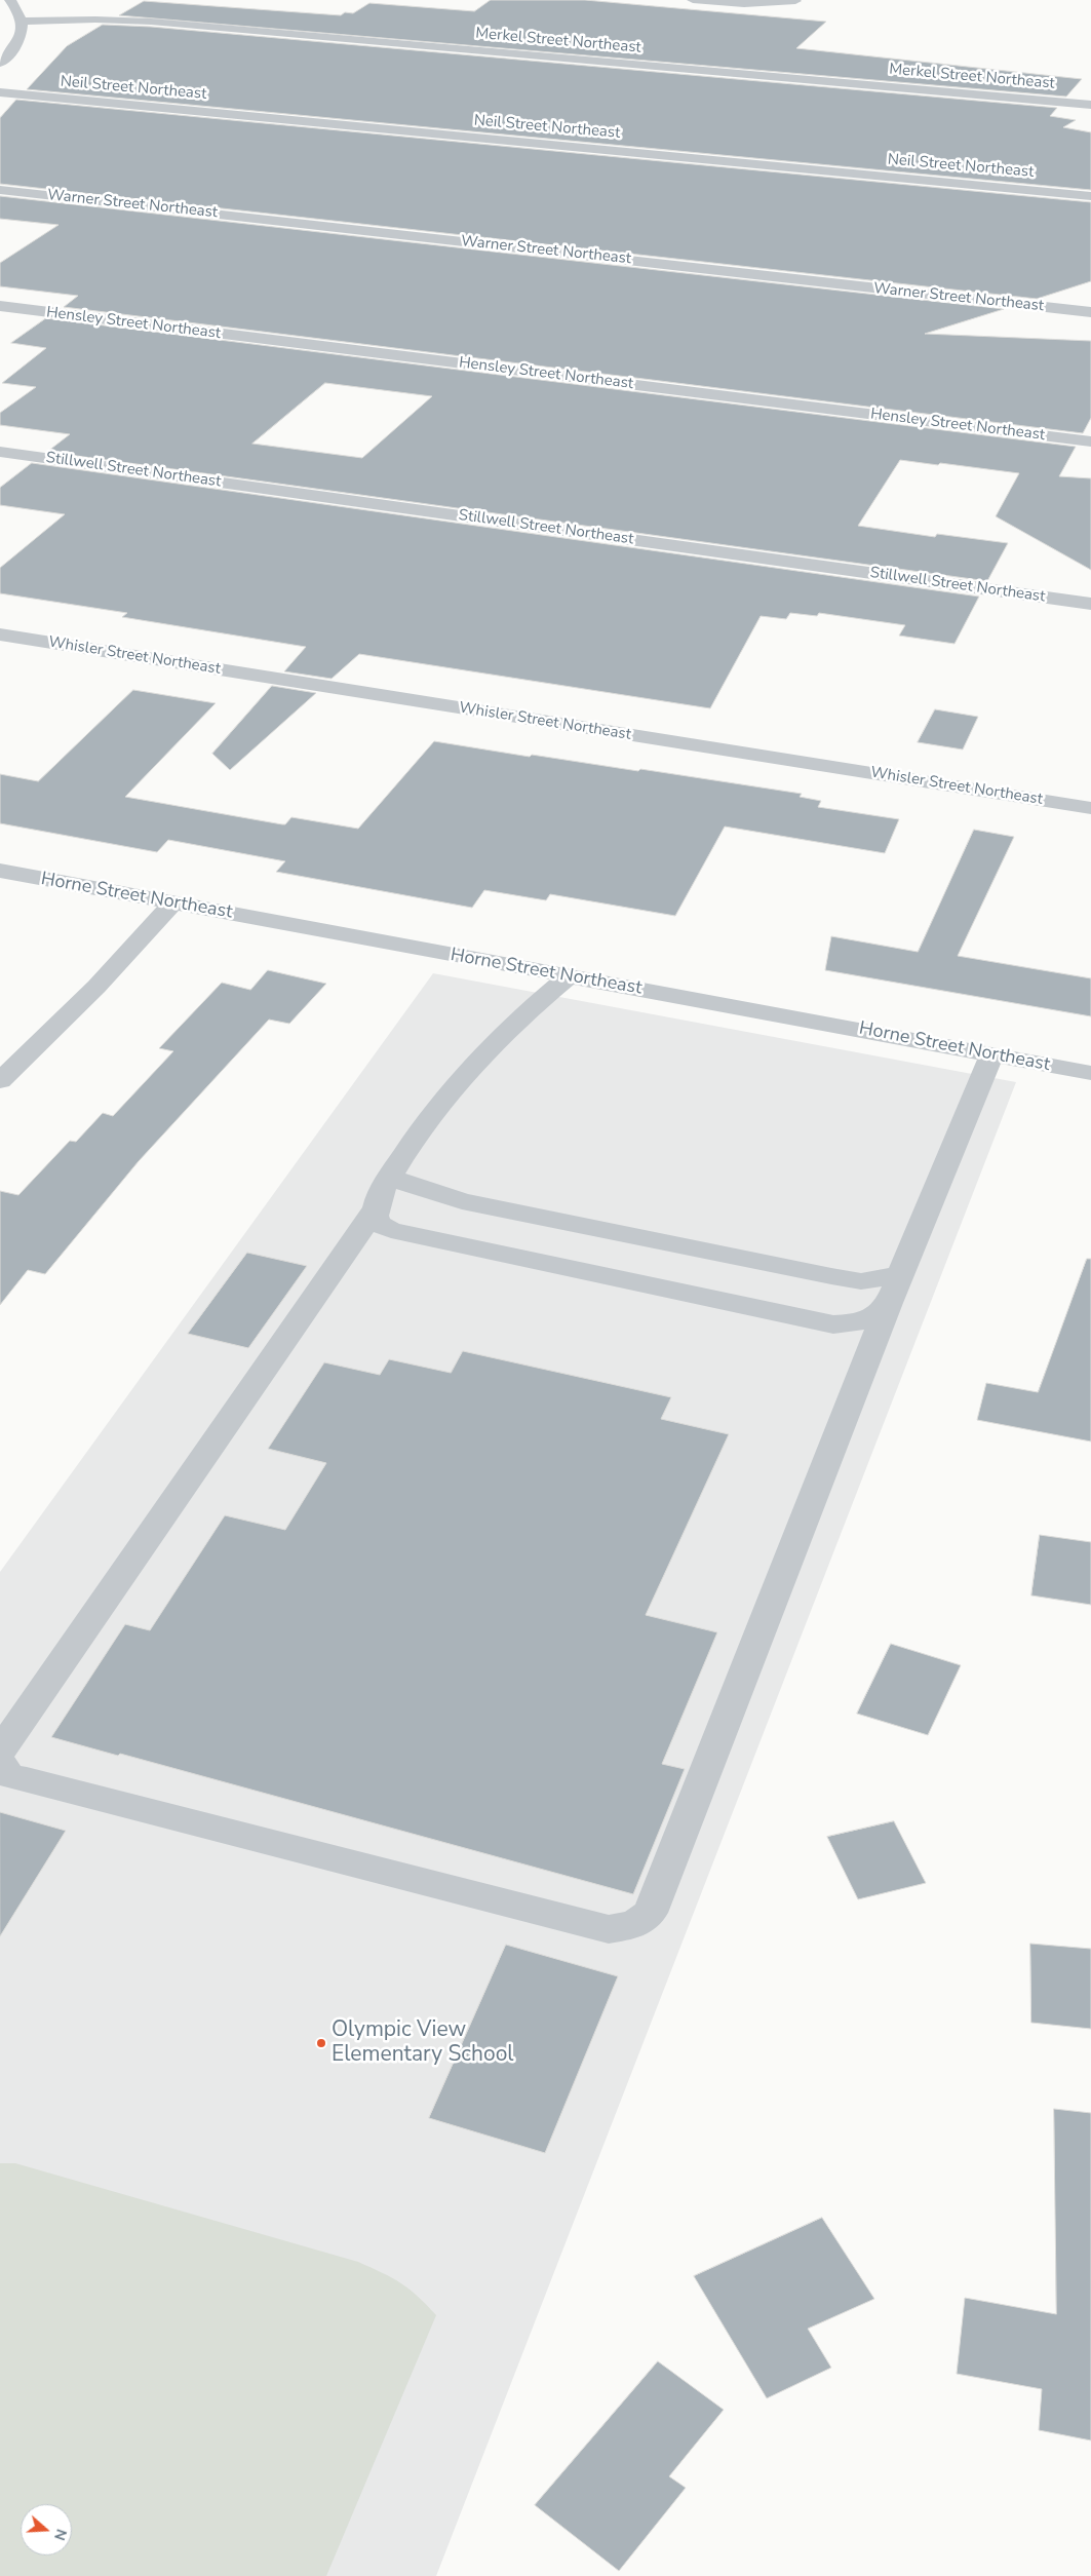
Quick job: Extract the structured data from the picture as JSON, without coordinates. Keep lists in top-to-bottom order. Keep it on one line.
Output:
{"streets":{"street":["Merkel Street Northeast","Neil Street Northeast","Warner Street Northeast","Hensley Street Northeast","Stillwell Street Northeast","Whisler Street Northeast","Horne Street Northeast"]},"places":["Olympic View Elementary School"],"north":"right"}
